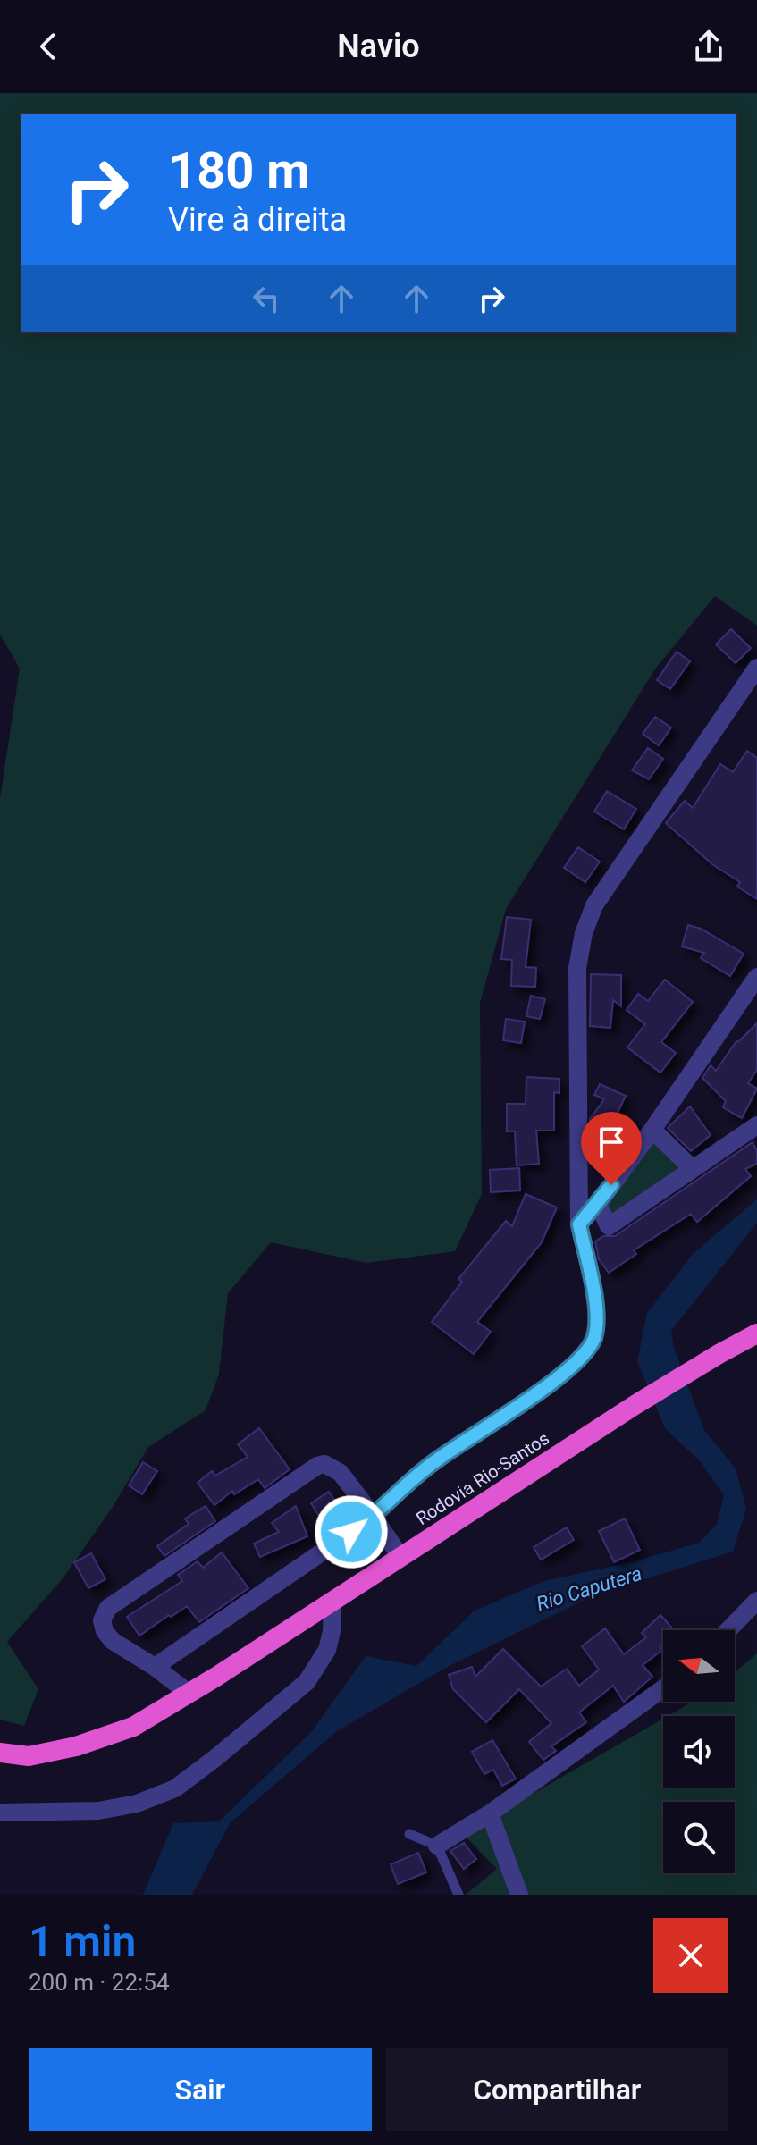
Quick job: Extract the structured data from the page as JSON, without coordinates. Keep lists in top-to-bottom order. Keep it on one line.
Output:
{"streets":{"highway":["Rodovia Rio-Santos"]},"water":["Rio Caputera"],"north":"left","page":{"header":"Navio","turn":["180 m","Vire à direita"],"heading":["1 min","200 m · 22:54"],"buttons":["Sair","Compartilhar"]}}
